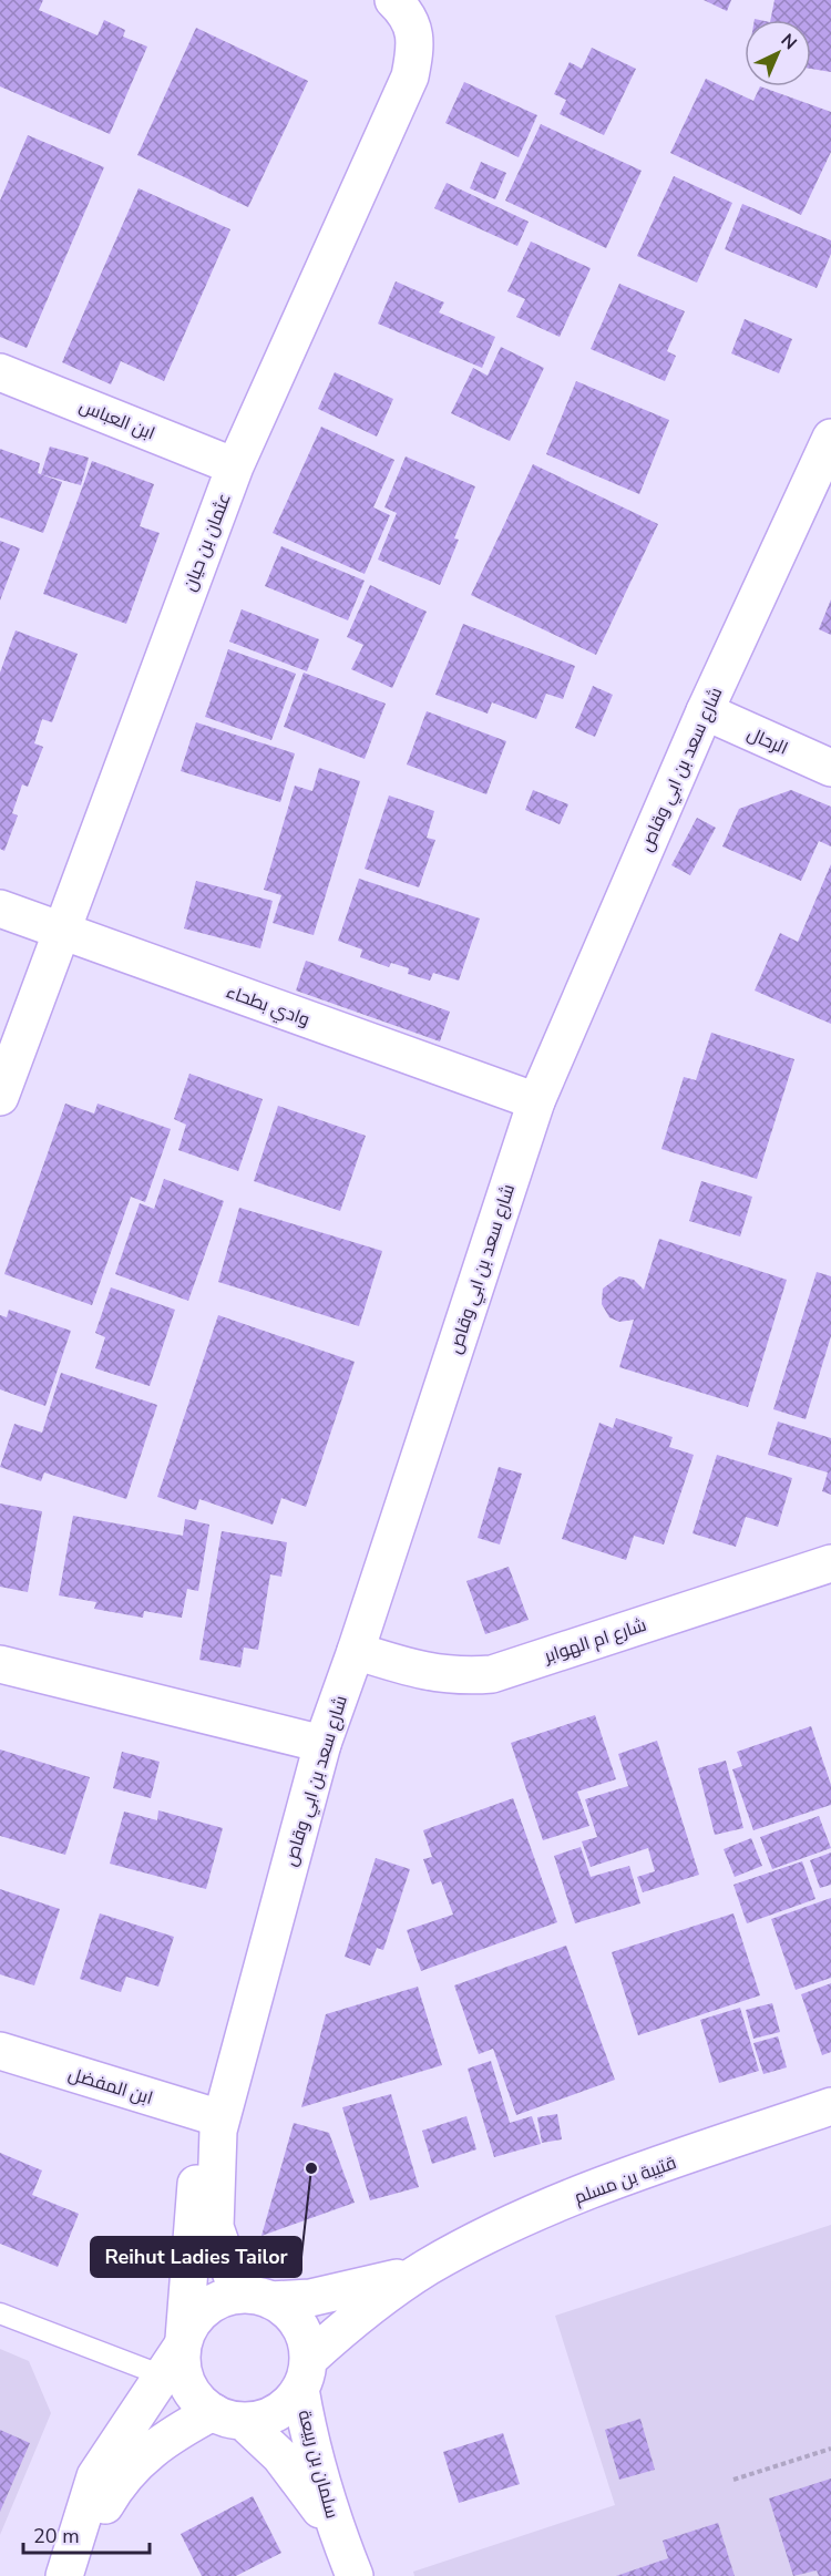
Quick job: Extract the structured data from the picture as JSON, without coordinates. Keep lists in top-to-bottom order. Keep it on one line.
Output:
{"streets":{"street":["ابن العباس","عثمان بن حيان","الرحال","شارع سعد بن ابي وقاص","وادي بطحاء","شارع ام الهوابر","ابن المفضل","قتيبة بن مسلم","سلمان بن ربيعة"]},"crossings":[["ابن العباس","عثمان بن حيان"],["عثمان بن حيان","وادي بطحاء"],["الرحال","شارع سعد بن ابي وقاص"],["شارع سعد بن ابي وقاص","وادي بطحاء"],["شارع سعد بن ابي وقاص","شارع ام الهوابر"],["شارع سعد بن ابي وقاص","ابن المفضل"],["شارع سعد بن ابي وقاص","قتيبة بن مسلم"],["شارع سعد بن ابي وقاص","سلمان بن ربيعة"],["قتيبة بن مسلم","سلمان بن ربيعة"]],"places":["Reihut Ladies Tailor"],"scale_bar":"20 m","north":"top right"}
